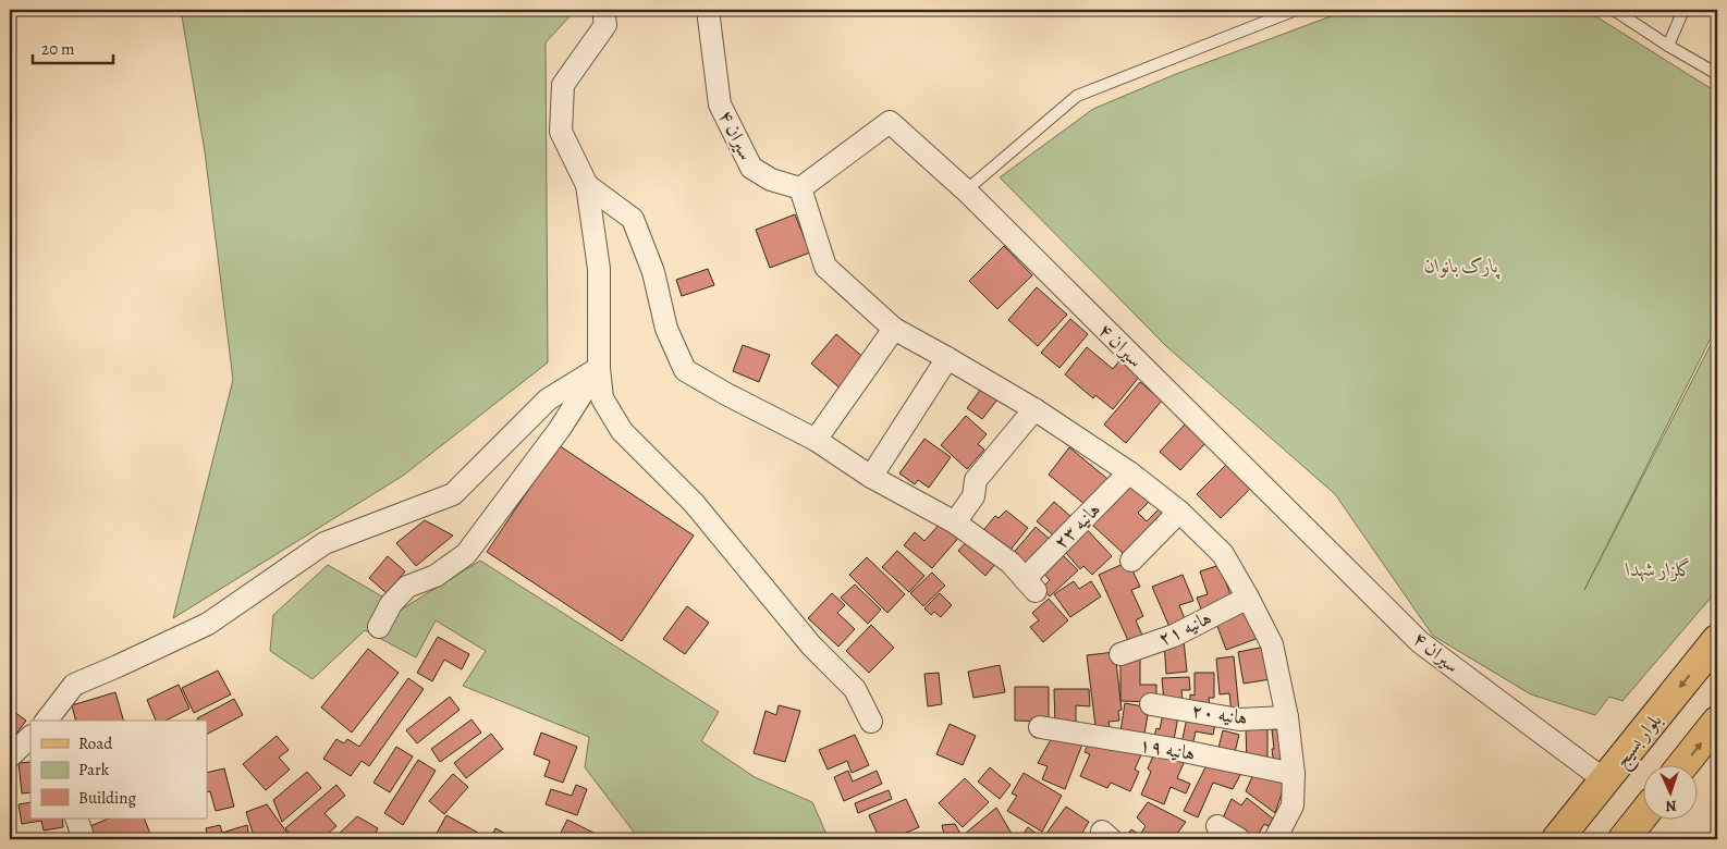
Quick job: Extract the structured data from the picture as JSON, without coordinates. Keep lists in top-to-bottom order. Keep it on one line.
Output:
{"streets":{"main road":["بلوار بسیج"],"street":["سیران ۴","هانیه ۲۳","هانیه ۲۱","هانیه ۲۰","هانیه ۱۹"]},"crossings":[["سیران ۴","بلوار بسیج"]],"parks":["پارک بانوان","گلزار شهدا"],"legend":["Road","Park","Building"],"scale_bar":"20 m","north":"bottom"}
